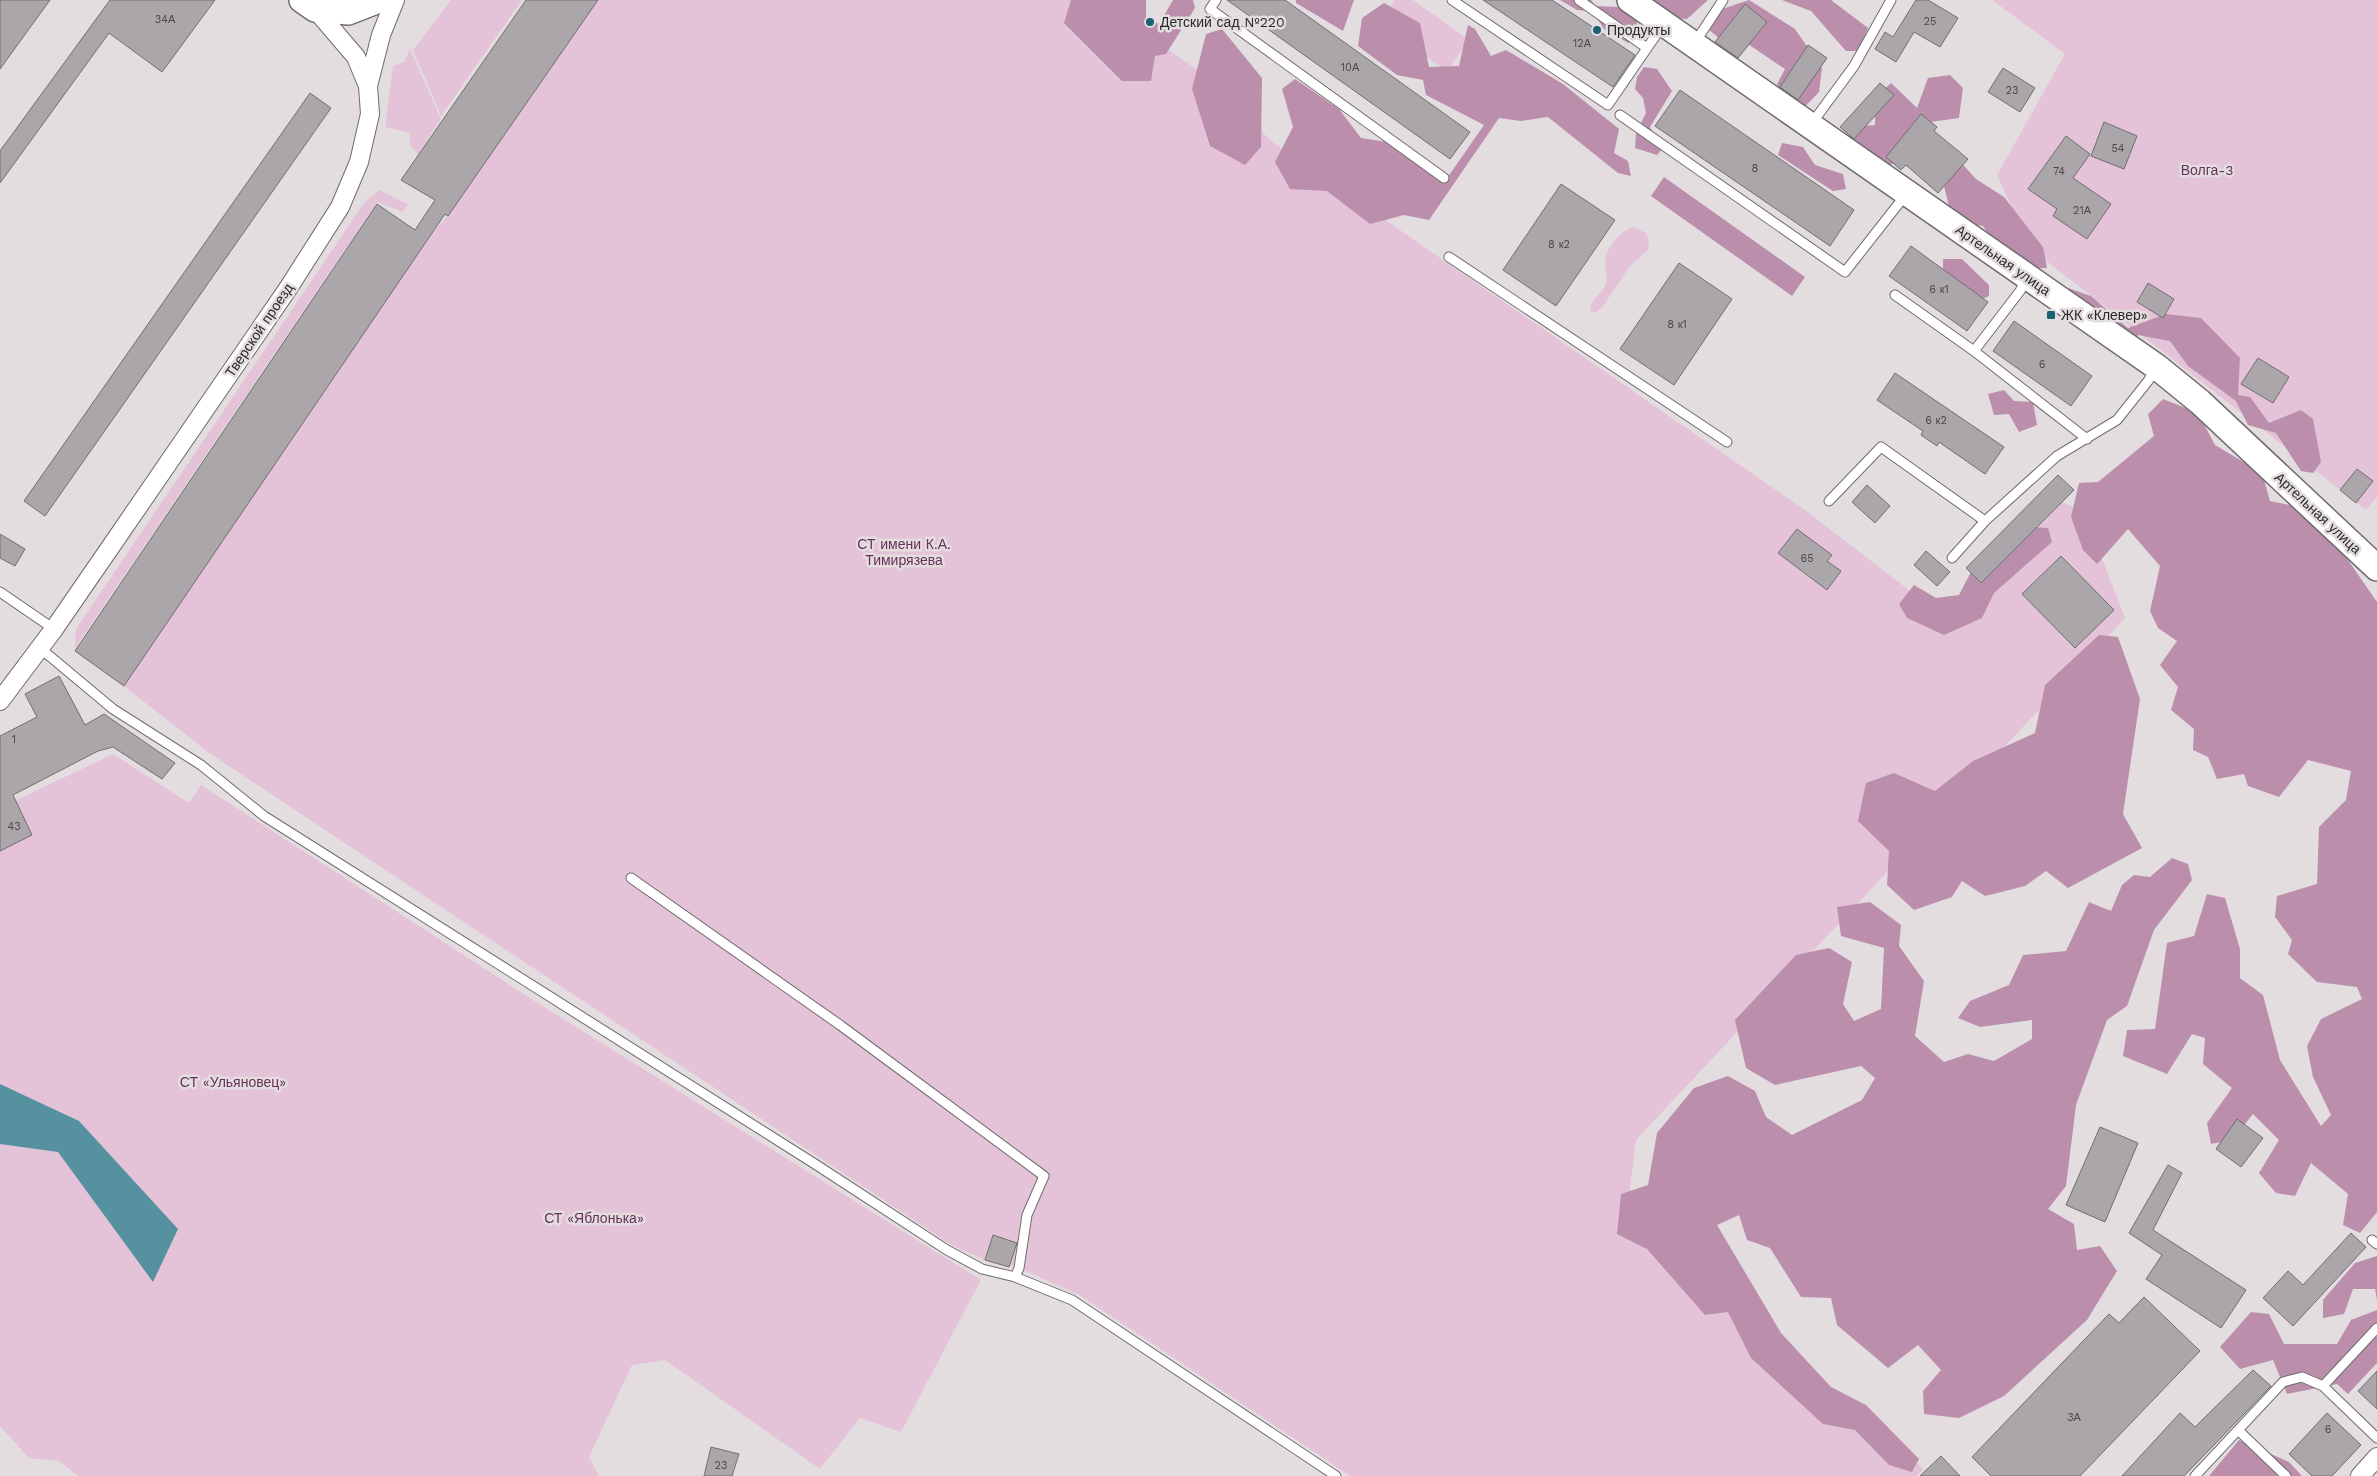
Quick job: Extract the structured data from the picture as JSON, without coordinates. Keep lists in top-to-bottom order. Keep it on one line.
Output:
{"streets":{"street":["Артельная улица","Тверской проезд"]},"parks":["Волга-3","СТ имени К.А. Тимирязева","СТ «Ульяновец»","СТ «Яблонька»"],"places":{"other":["Детский сад №220","Продукты"],"transit":["ЖК «Клевер»"]},"house_numbers":["34А","25","12А","10А","23","54","8","74","21А","8 к2","6 к1","8 к1","6","6 к2","65","1","43","3А","6","23"]}
